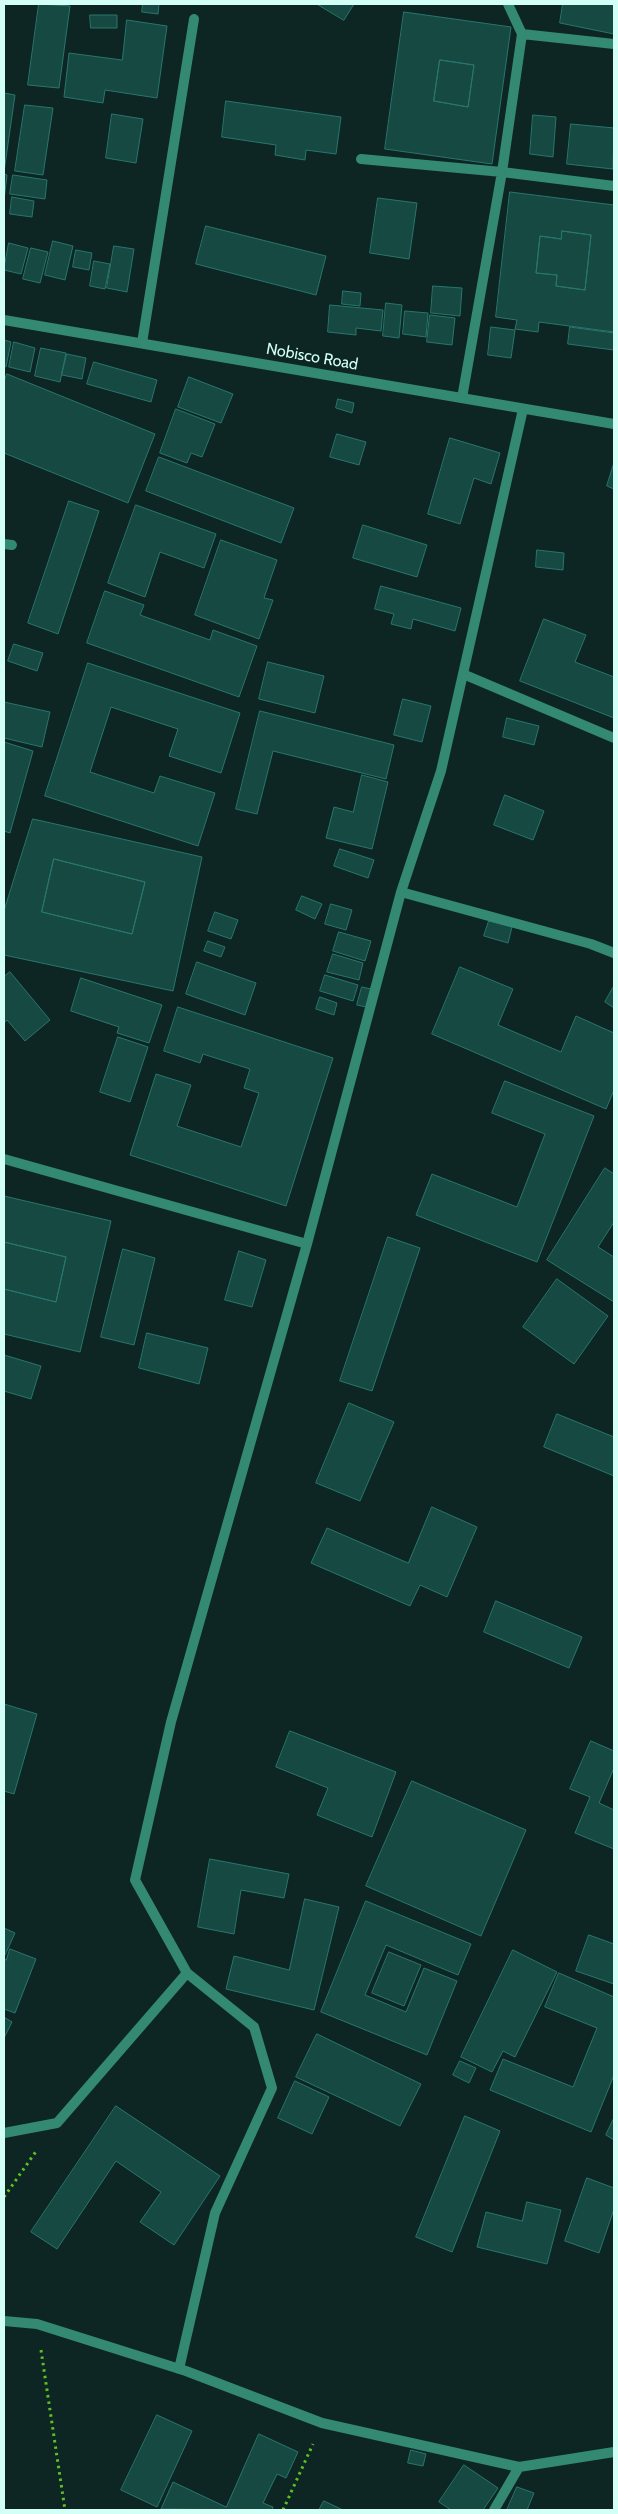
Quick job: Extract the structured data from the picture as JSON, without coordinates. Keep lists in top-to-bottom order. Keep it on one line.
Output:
{"streets":{"street":["Nobisco Road"]}}
